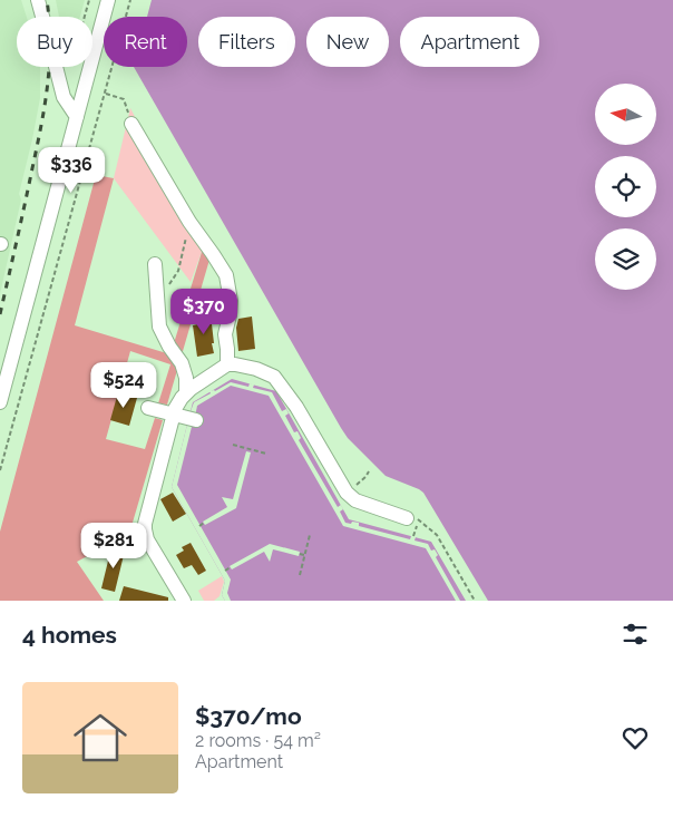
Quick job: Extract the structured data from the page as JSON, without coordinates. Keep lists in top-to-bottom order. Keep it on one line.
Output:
{"north":"left","page":{"chip":["Buy","Rent","Filters","New","Apartment"],"price":["$336","$370","$524","$281"],"heading":"4 homes","list":[{"name":"$370/mo","note":"2 rooms · 54 m² · Apartment"}]}}
